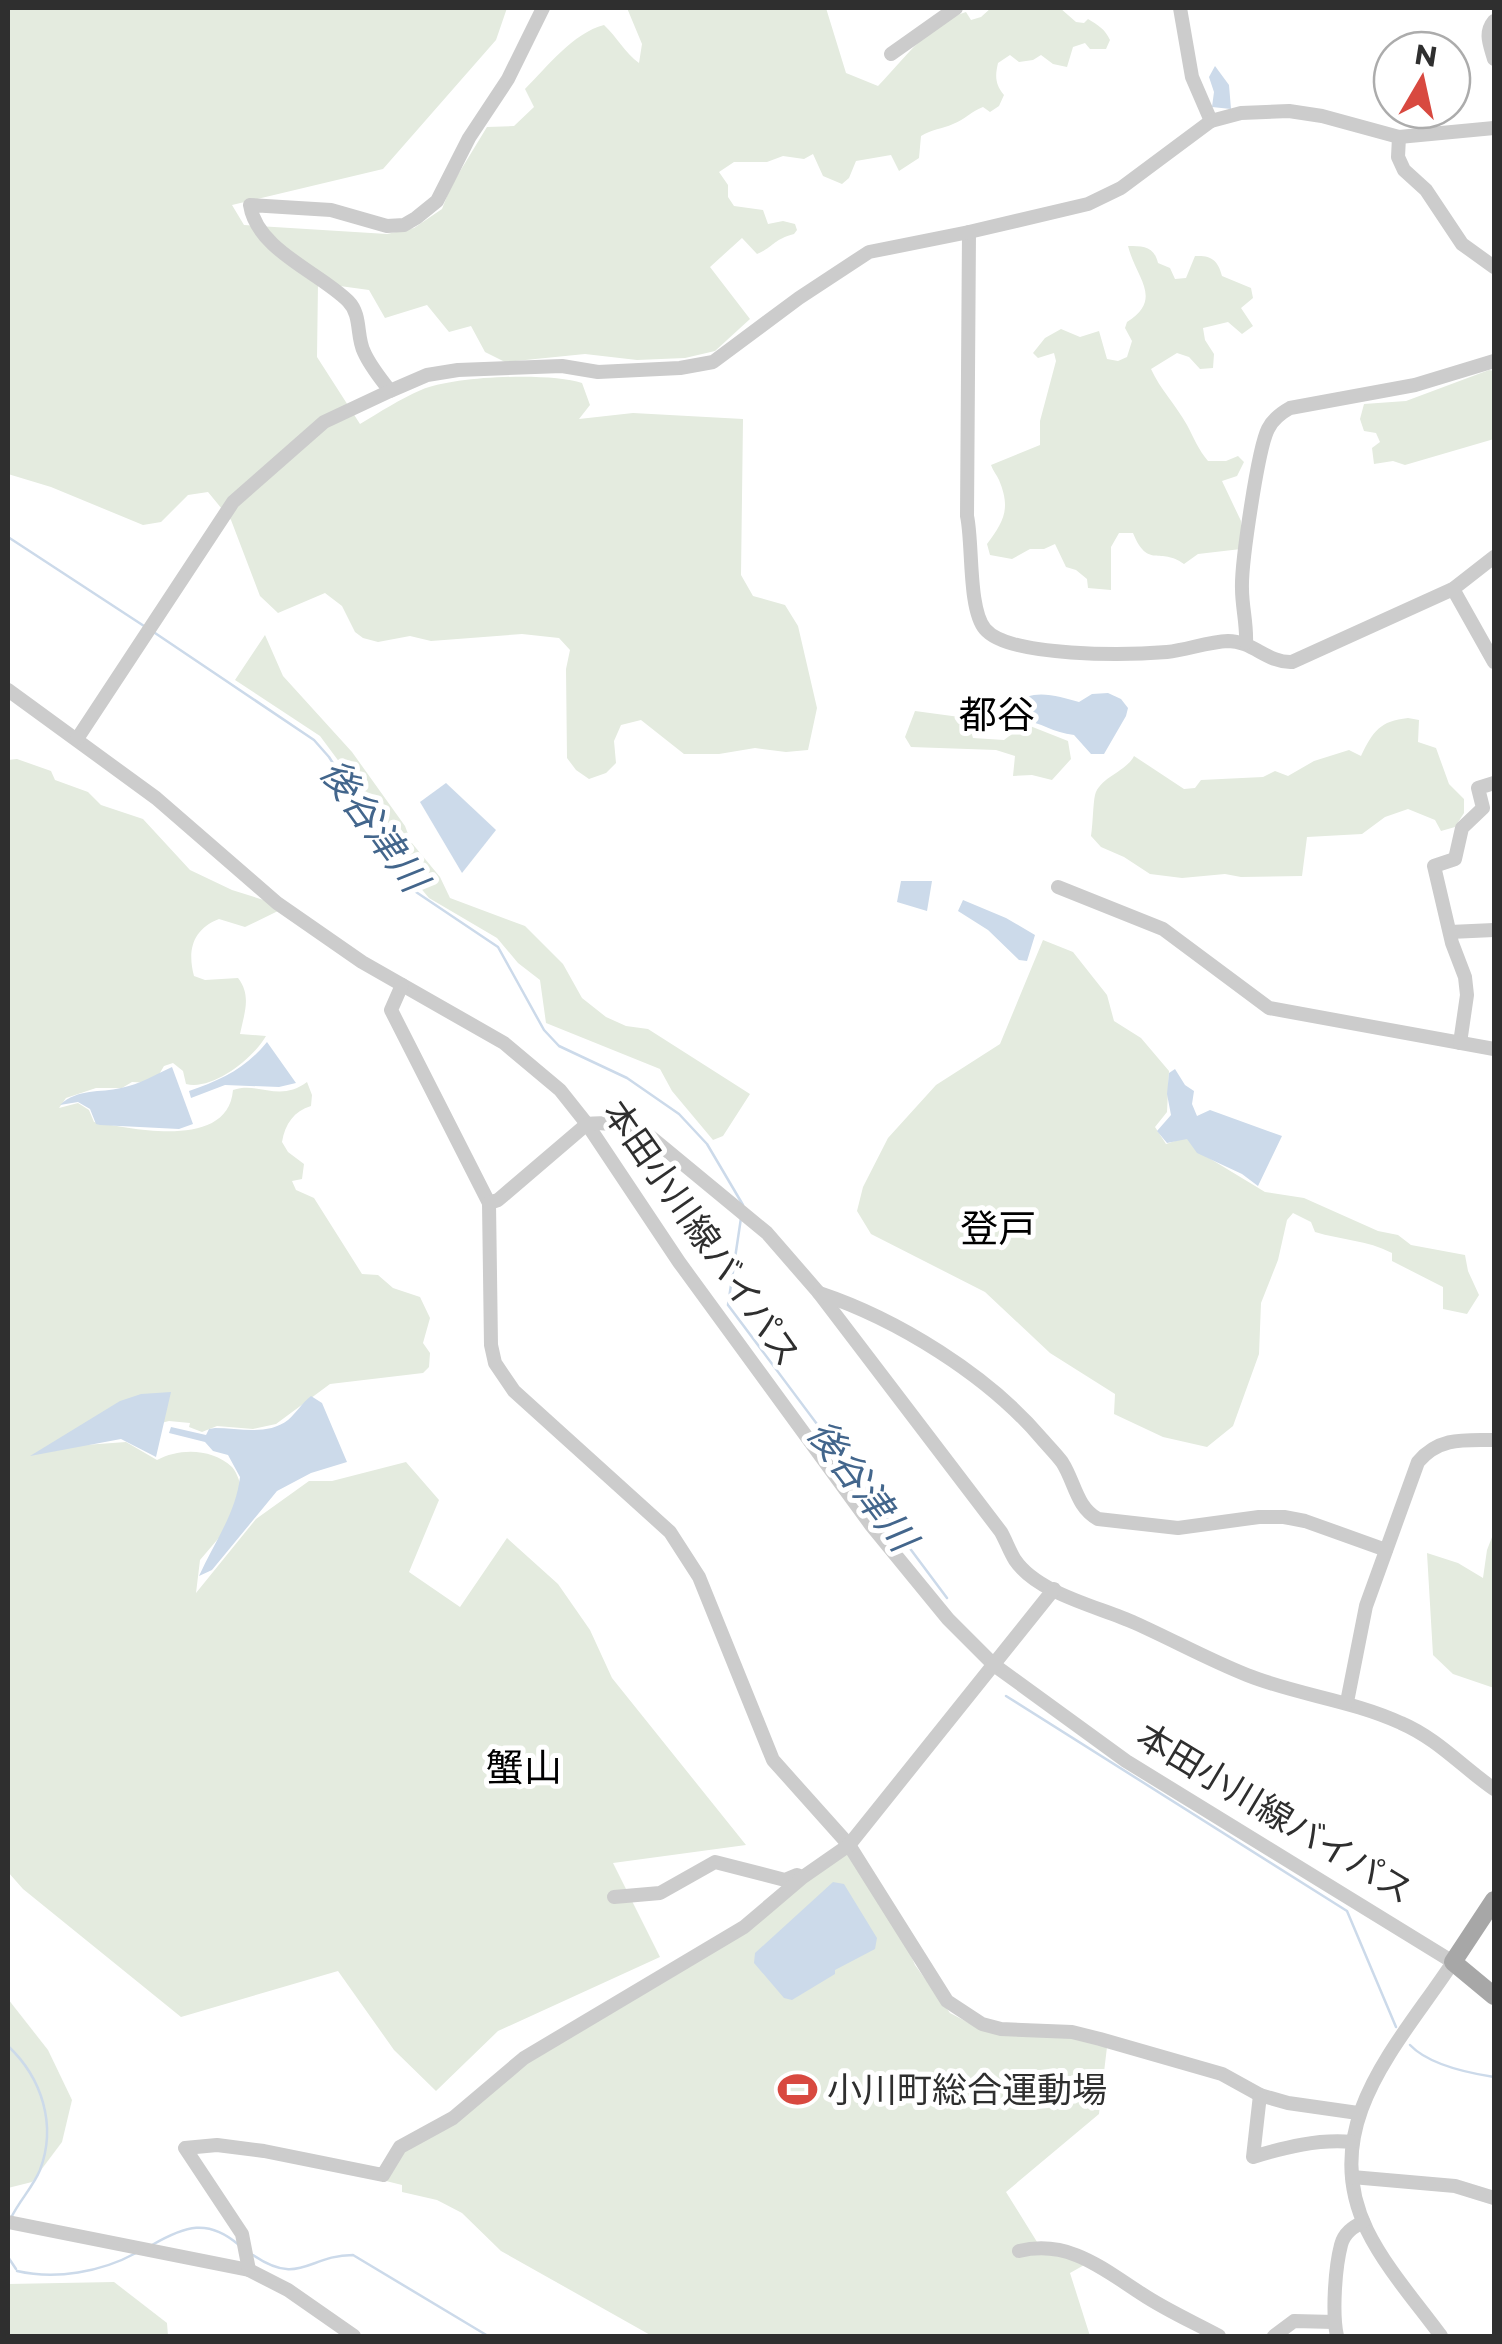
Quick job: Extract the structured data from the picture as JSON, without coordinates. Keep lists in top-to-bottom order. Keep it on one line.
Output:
{"streets":{"main road":["本田小川線バイパス"]},"districts":["都谷","登戸","蟹山"],"water":["後谷津川"],"places":{"sports":["小川町総合運動場"]},"north":"top"}
